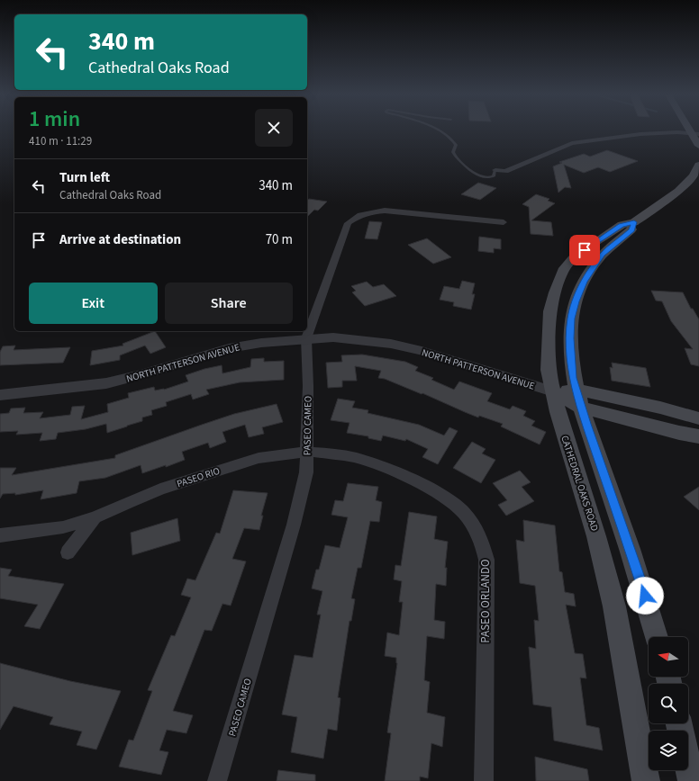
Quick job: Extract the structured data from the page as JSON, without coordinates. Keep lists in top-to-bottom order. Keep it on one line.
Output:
{"streets":{"main road":["NORTH PATTERSON AVENUE","CATHEDRAL OAKS ROAD"],"street":["PASEO CAMEO","PASEO RIO","PASEO ORLANDO"]},"crossings":[["NORTH PATTERSON AVENUE","PASEO CAMEO"],["NORTH PATTERSON AVENUE","CATHEDRAL OAKS ROAD"],["PASEO CAMEO","PASEO RIO"],["PASEO CAMEO","PASEO ORLANDO"],["PASEO RIO","PASEO ORLANDO"]],"north":"left","page":{"turn":["340 m","Cathedral Oaks Road"],"heading":["1 min","410 m · 11:29"],"list":[{"name":"Turn left","note":"Cathedral Oaks Road","value":"340 m"},{"name":"Arrive at destination","value":"70 m"}],"buttons":["Exit","Share"]}}
